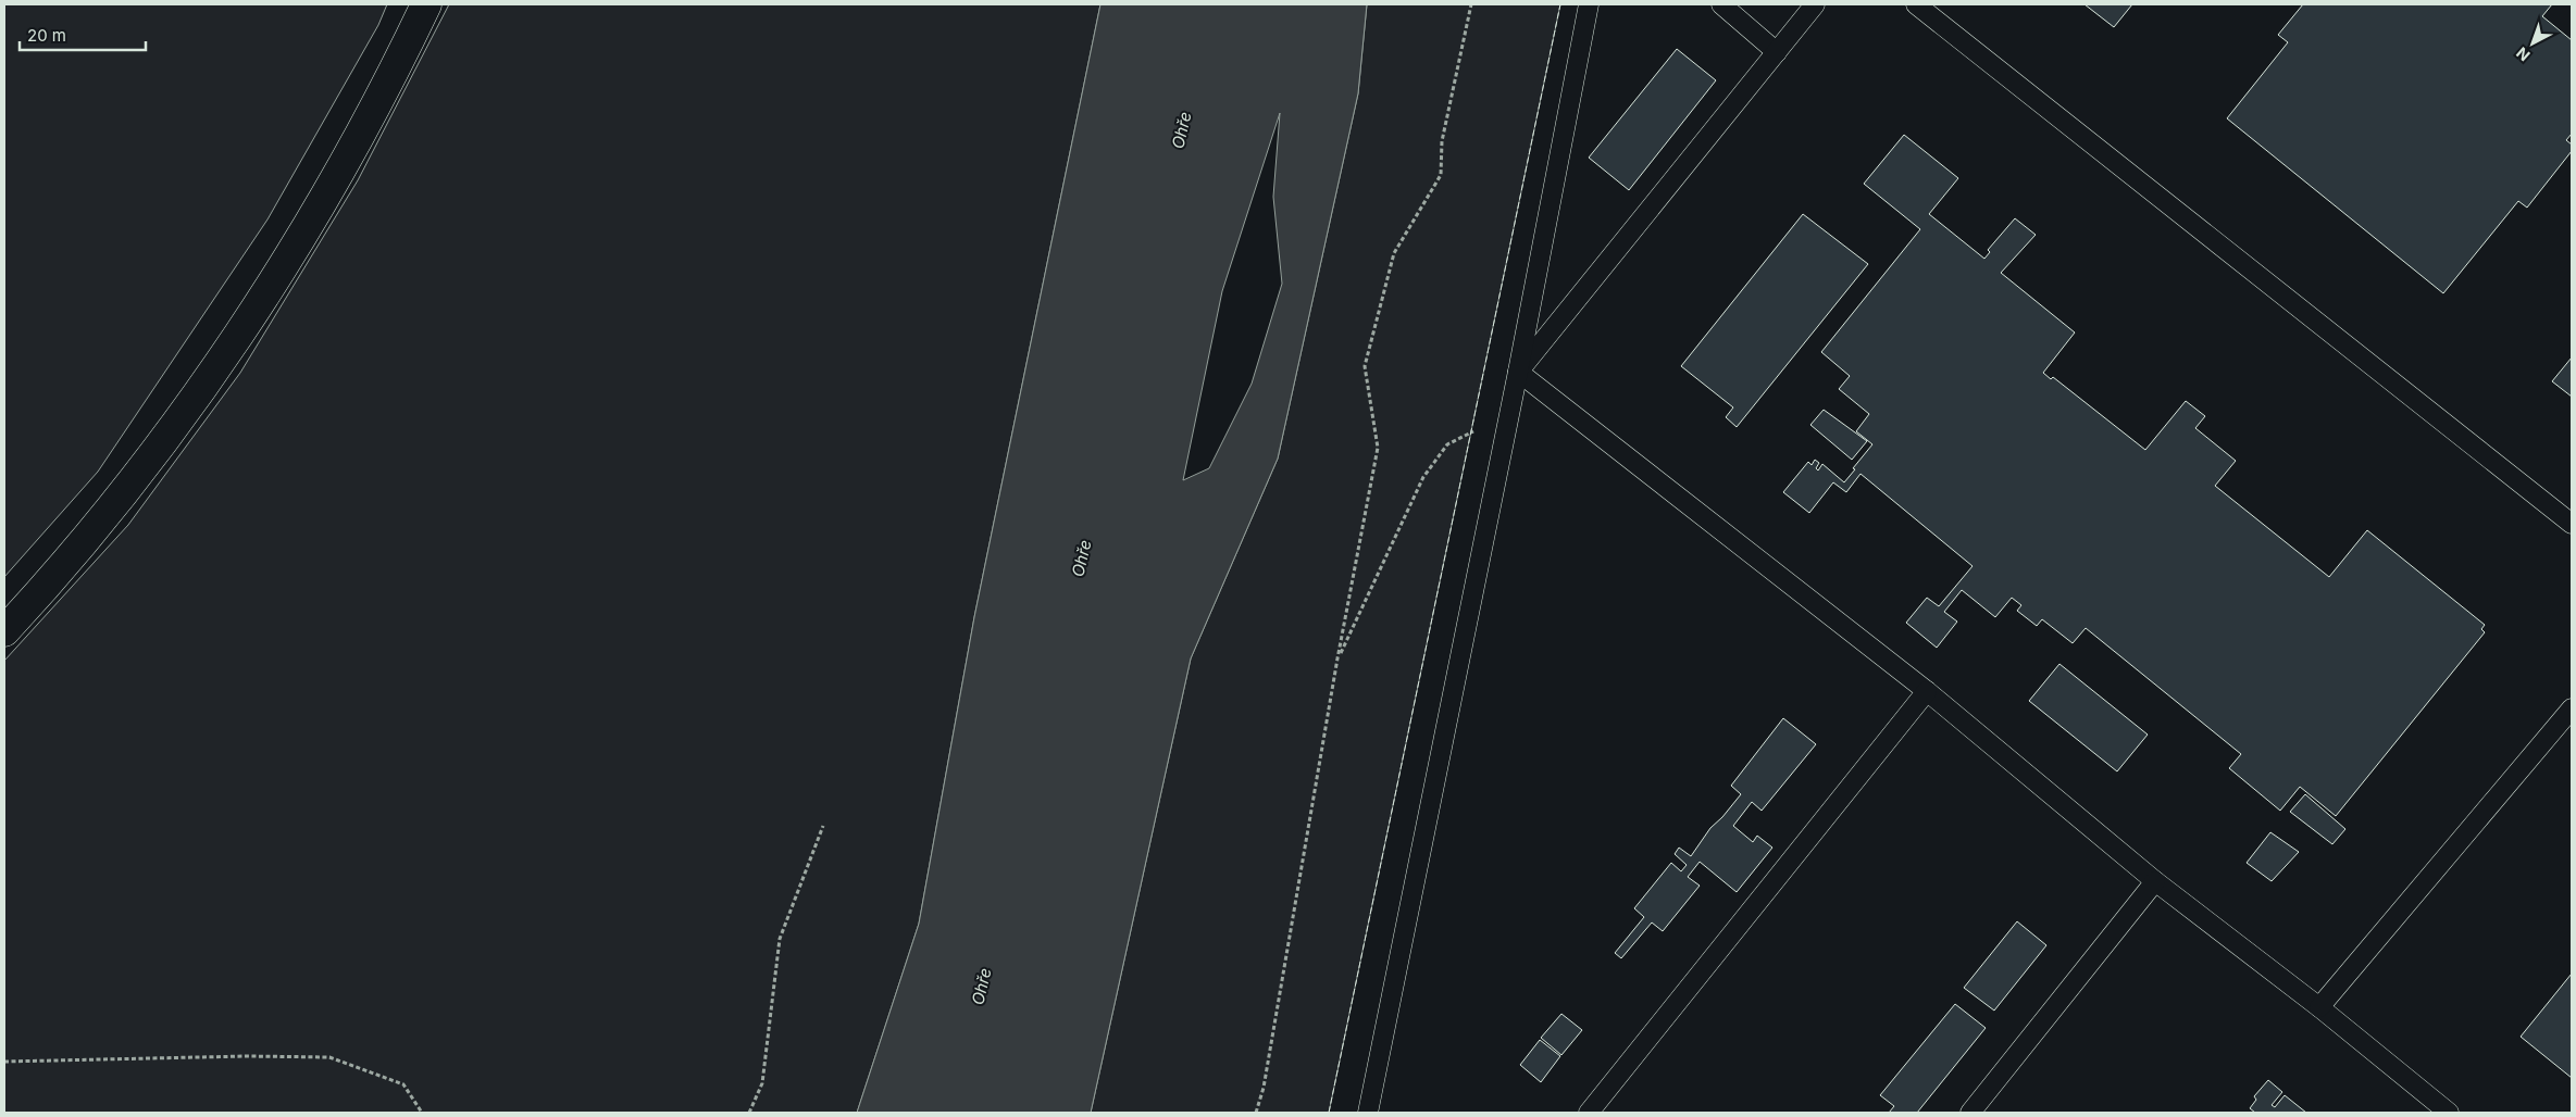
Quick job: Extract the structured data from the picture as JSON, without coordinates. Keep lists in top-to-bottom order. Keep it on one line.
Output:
{"water":["Ohře"],"scale_bar":"20 m","north":"bottom left"}
